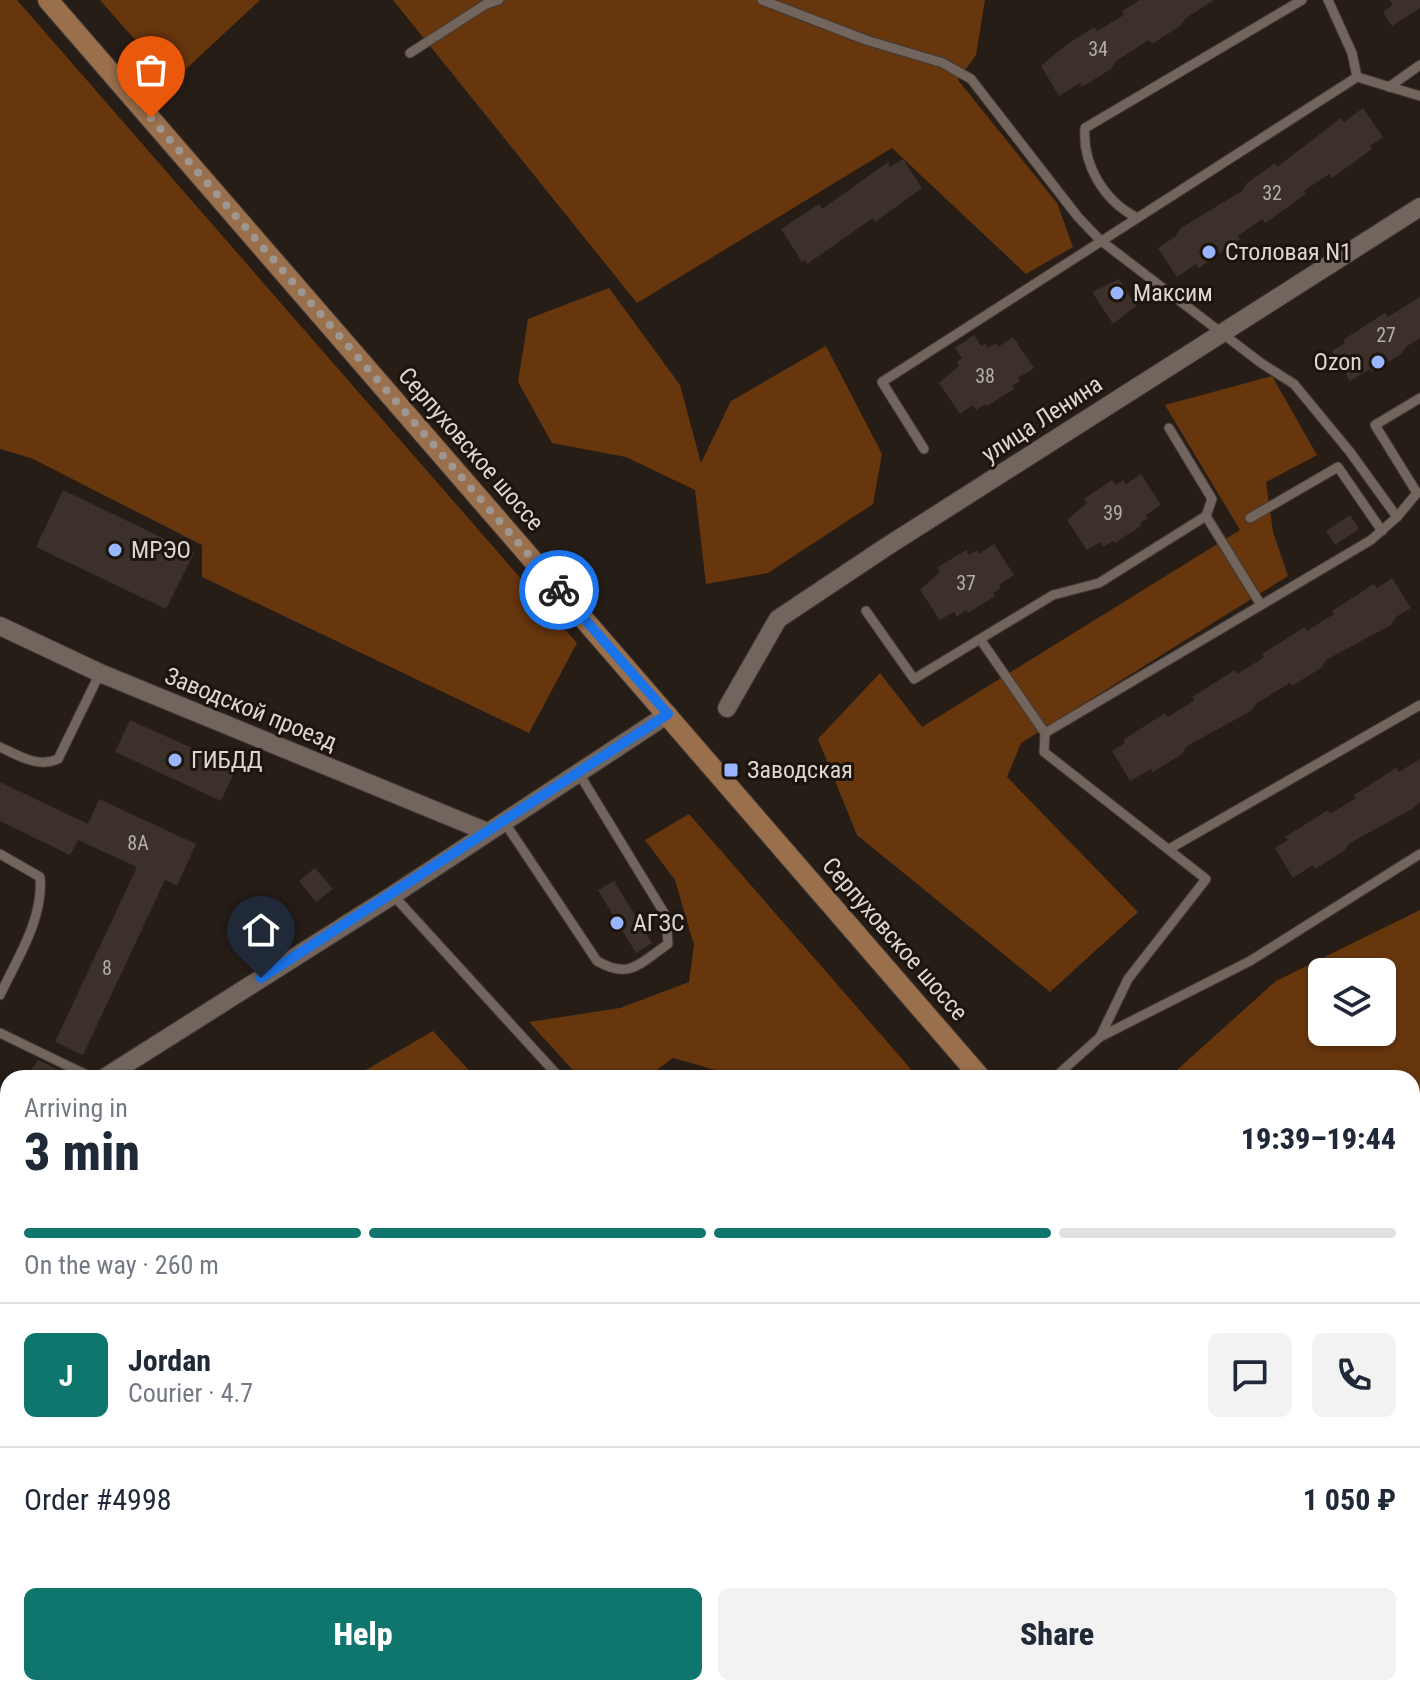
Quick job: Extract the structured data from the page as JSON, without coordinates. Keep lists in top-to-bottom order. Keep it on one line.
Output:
{"streets":{"main road":["Серпуховское шоссе"],"street":["улица Ленина","Заводской проезд"]},"places":{"other":["Столовая N1","Максим","Ozon","МРЭО","ГИБДД","АГЗС"],"transit":["Заводская"]},"house_numbers":["34","32","27","38","39","37","8А","8"],"page":{"heading":["3 min","Arriving in","19:39–19:44"],"panel":["Jordan","Courier · 4.7","Order #4998","1 050 ₽"],"bar":"On the way · 260 m","round":"J","buttons":["Help","Share"]}}
